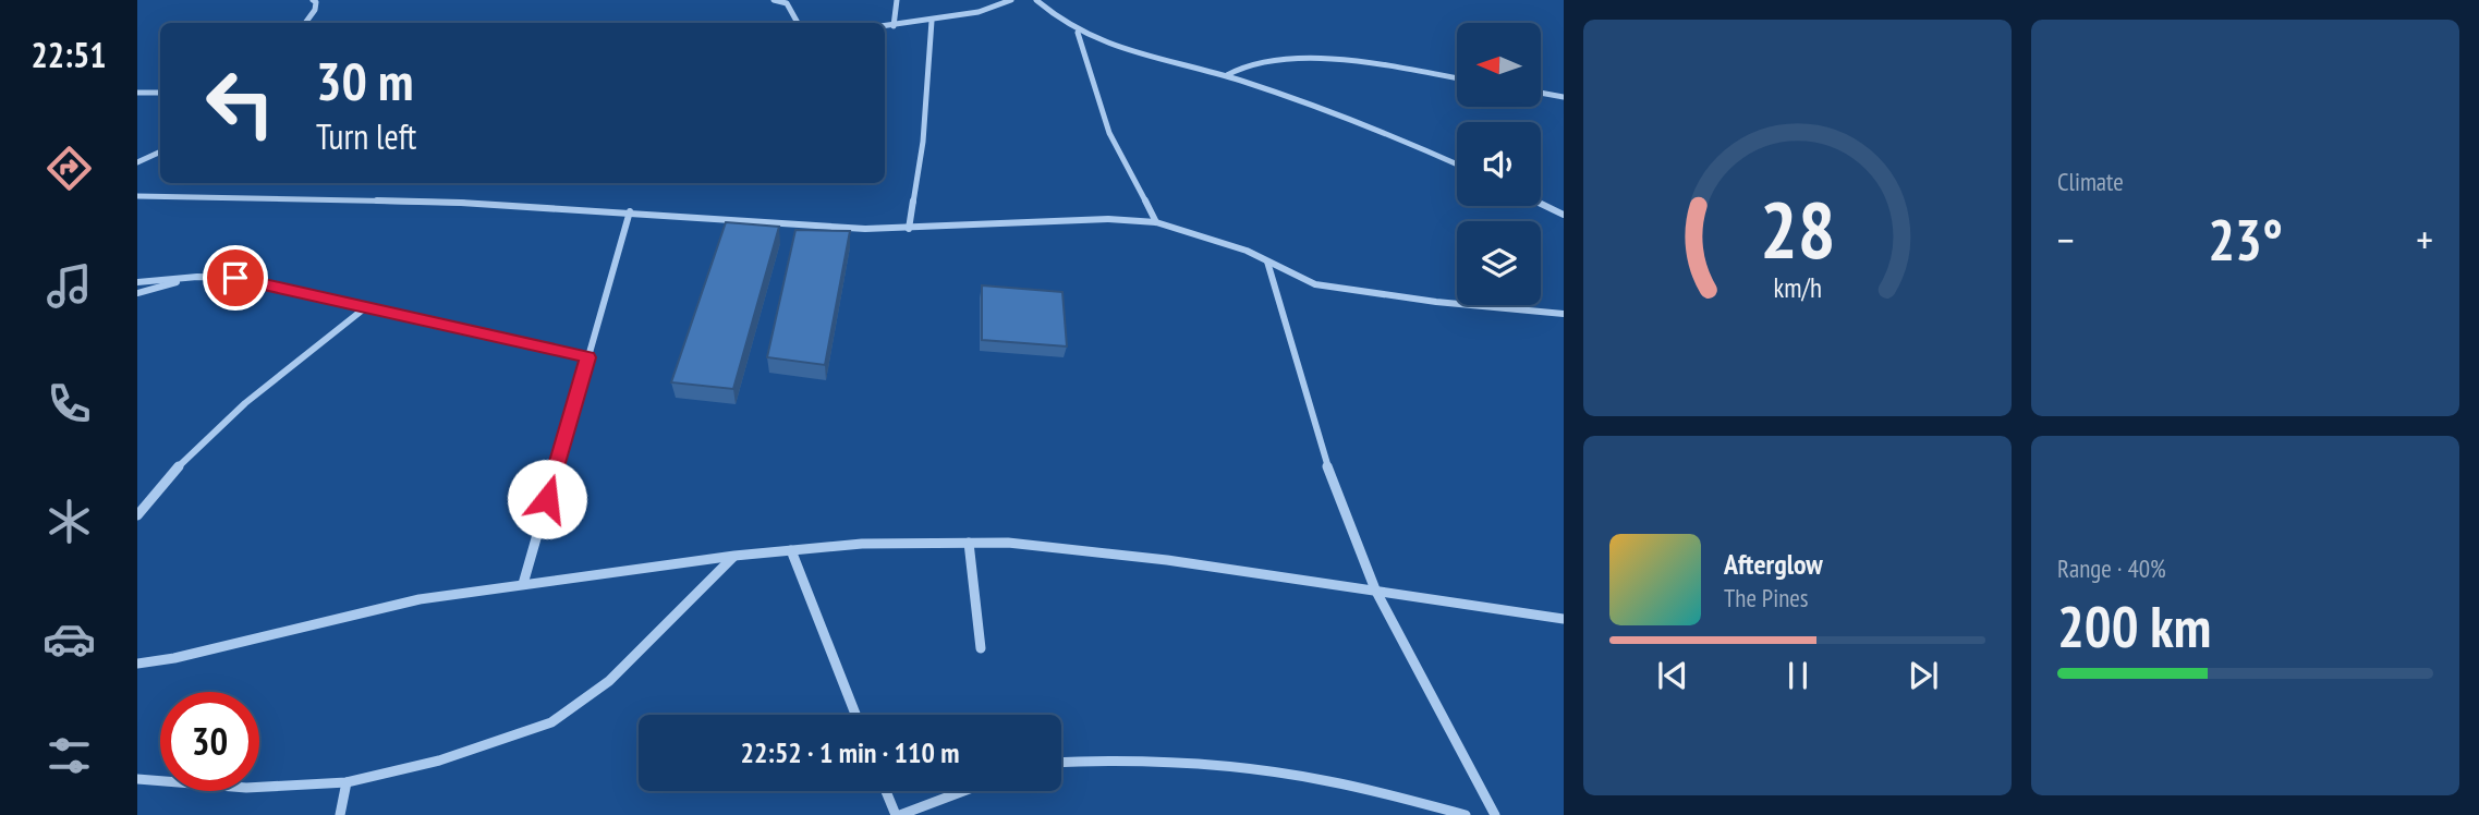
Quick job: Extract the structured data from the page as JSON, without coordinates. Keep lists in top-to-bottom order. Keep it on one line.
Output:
{"north":"left","page":{"tabs":"22:51","tile":["Climate",["Range · 40%","200 km"]],"turn":["30 m","Turn left"],"heat":["−","23°","+"],"song":["Afterglow","The Pines"],"limit":"30","trip":"22:52 · 1 min · 110 m","gauge":["28","km/h"]}}
